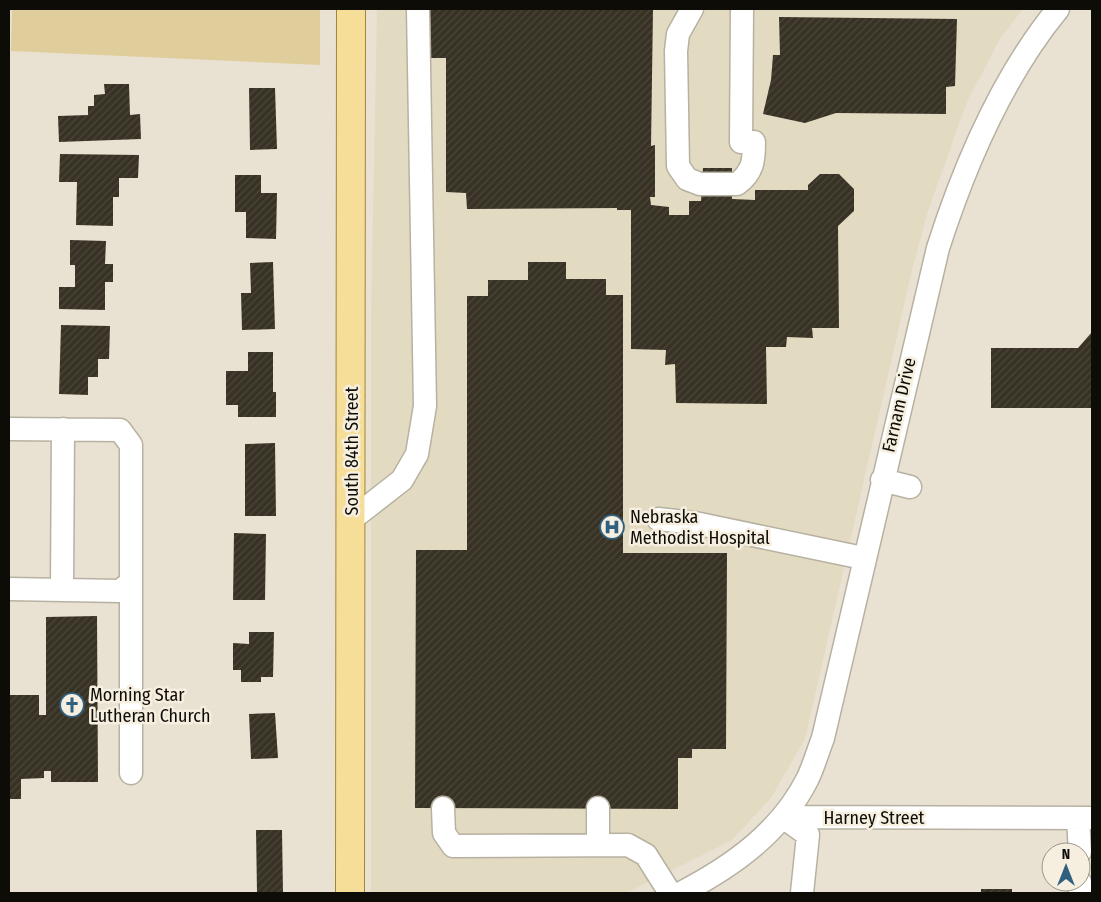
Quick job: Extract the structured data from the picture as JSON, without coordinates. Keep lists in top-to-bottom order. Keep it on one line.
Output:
{"streets":{"main road":["South 84th Street"],"street":["Farnam Drive","Harney Street"]},"crossings":[["Farnam Drive","Harney Street"]],"places":{"hospital":["Nebraska Methodist Hospital"],"church":["Morning Star Lutheran Church"]},"north":"top"}
